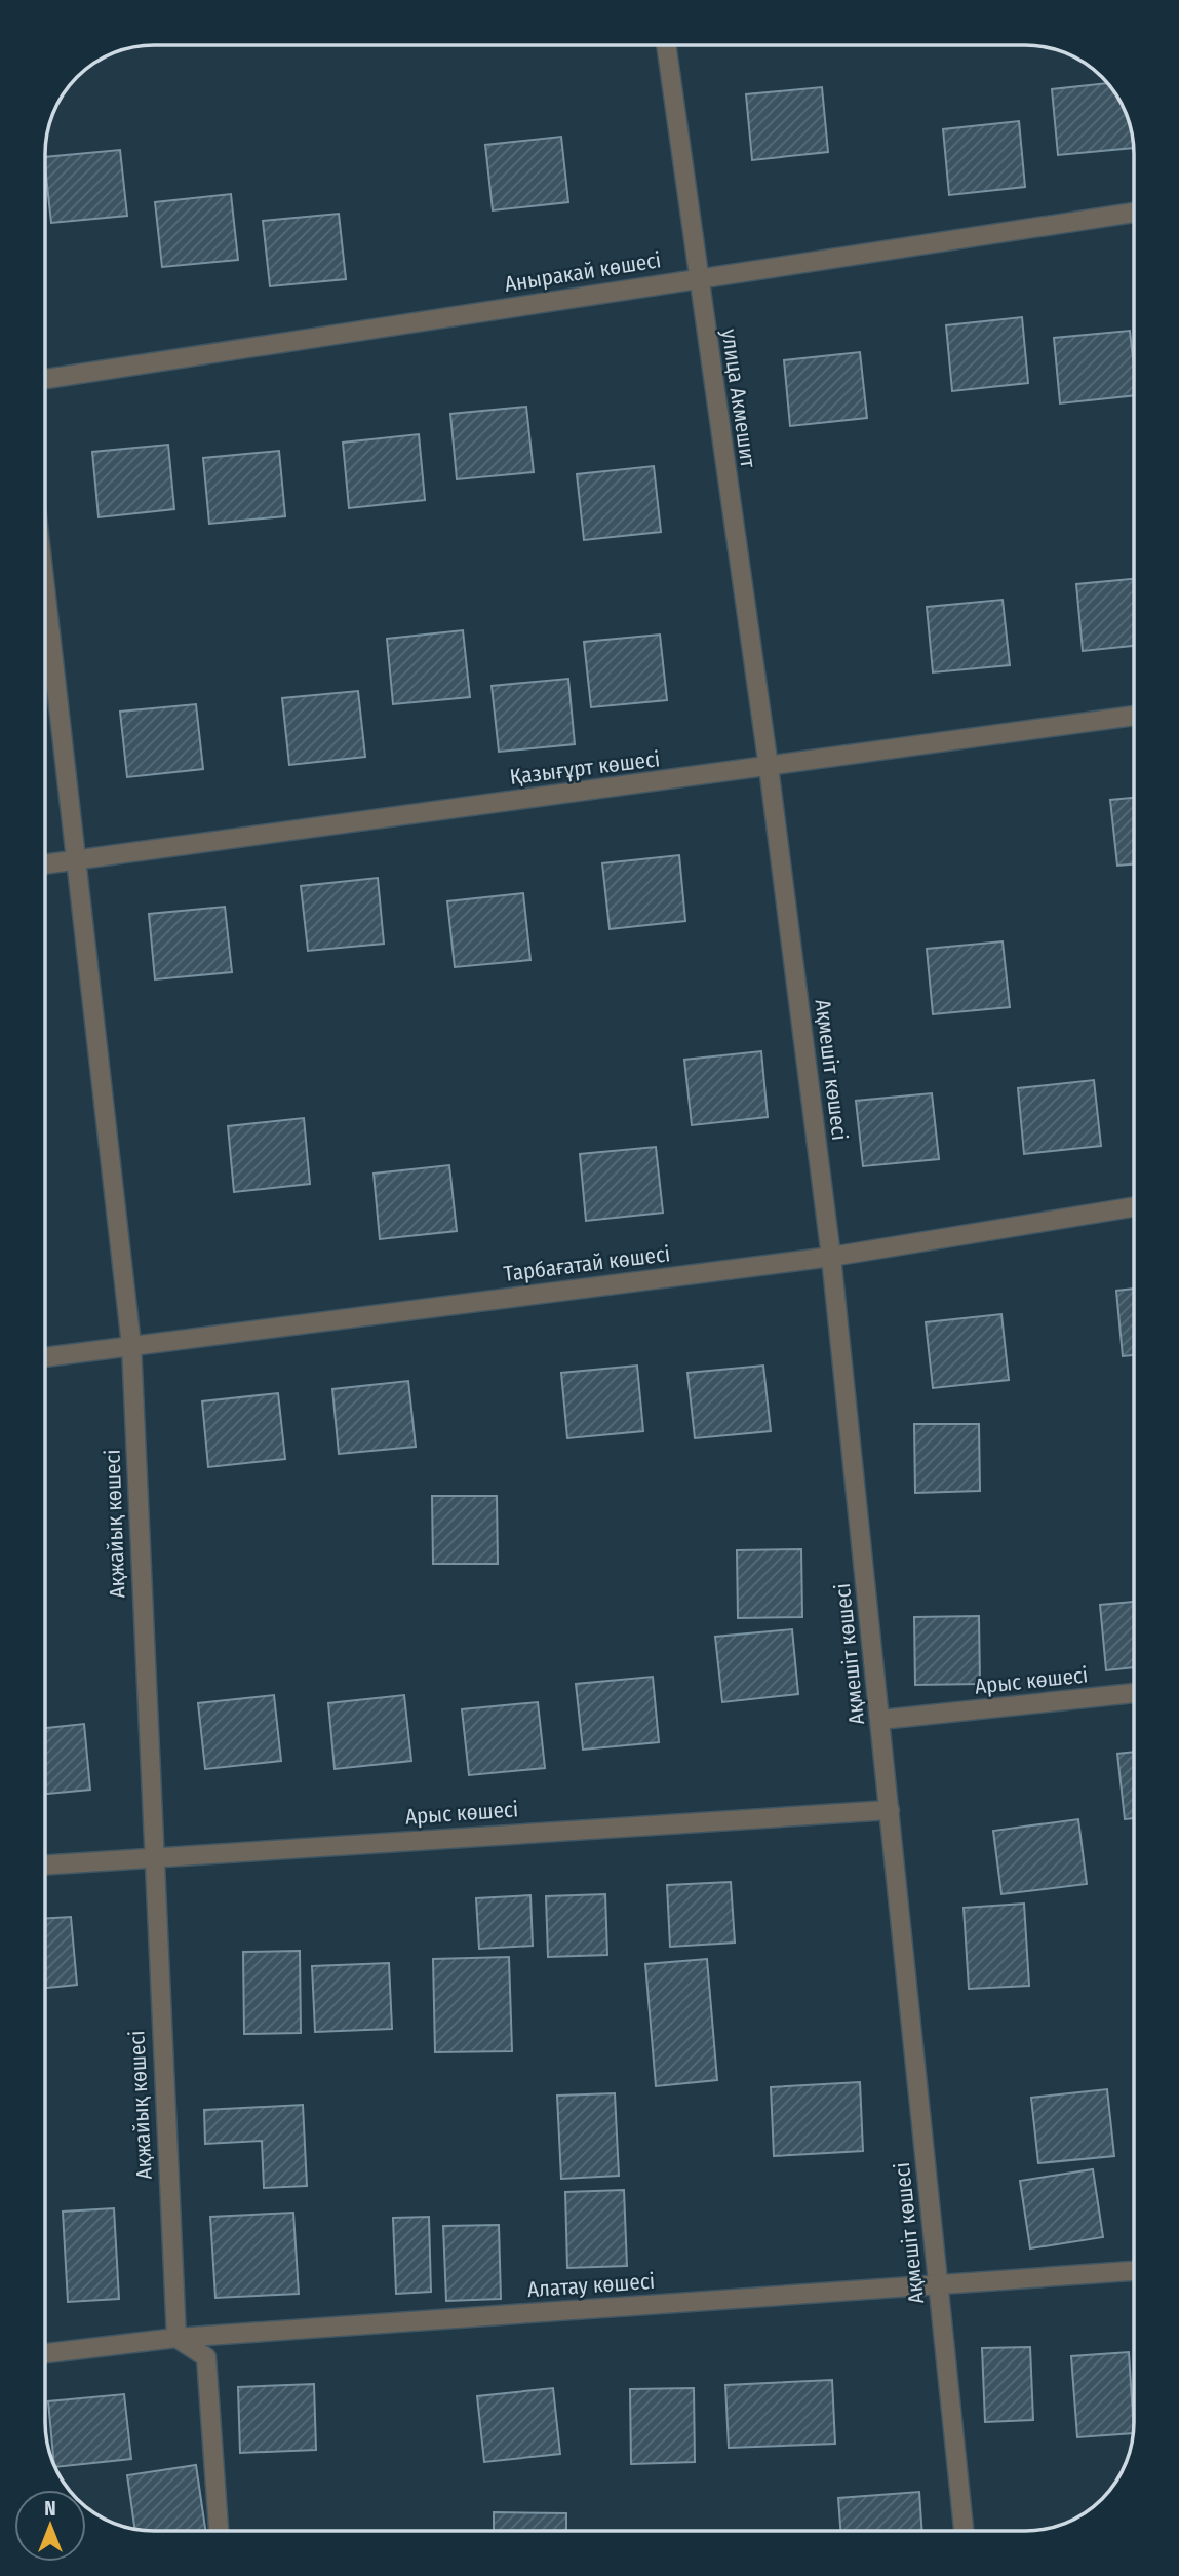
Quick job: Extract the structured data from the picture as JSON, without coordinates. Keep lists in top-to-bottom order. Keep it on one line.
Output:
{"streets":{"street":["Аныракай көшесі","улица Акмешит","Қазығұрт көшесі","Ақмешіт көшесі","Тарбағатай көшесі","Ақжайық көшесі","Арыс көшесі","Алатау көшесі"]},"crossings":[["Аныракай көшесі","улица Акмешит"],["улица Акмешит","Қазығұрт көшесі"],["улица Акмешит","Ақмешіт көшесі"],["Қазығұрт көшесі","Ақмешіт көшесі"],["Қазығұрт көшесі","Ақжайық көшесі"],["Ақмешіт көшесі","Тарбағатай көшесі"],["Ақмешіт көшесі","Арыс көшесі"],["Ақмешіт көшесі","Алатау көшесі"],["Тарбағатай көшесі","Ақжайық көшесі"],["Ақжайық көшесі","Арыс көшесі"],["Ақжайық көшесі","Алатау көшесі"]],"north":"top"}
